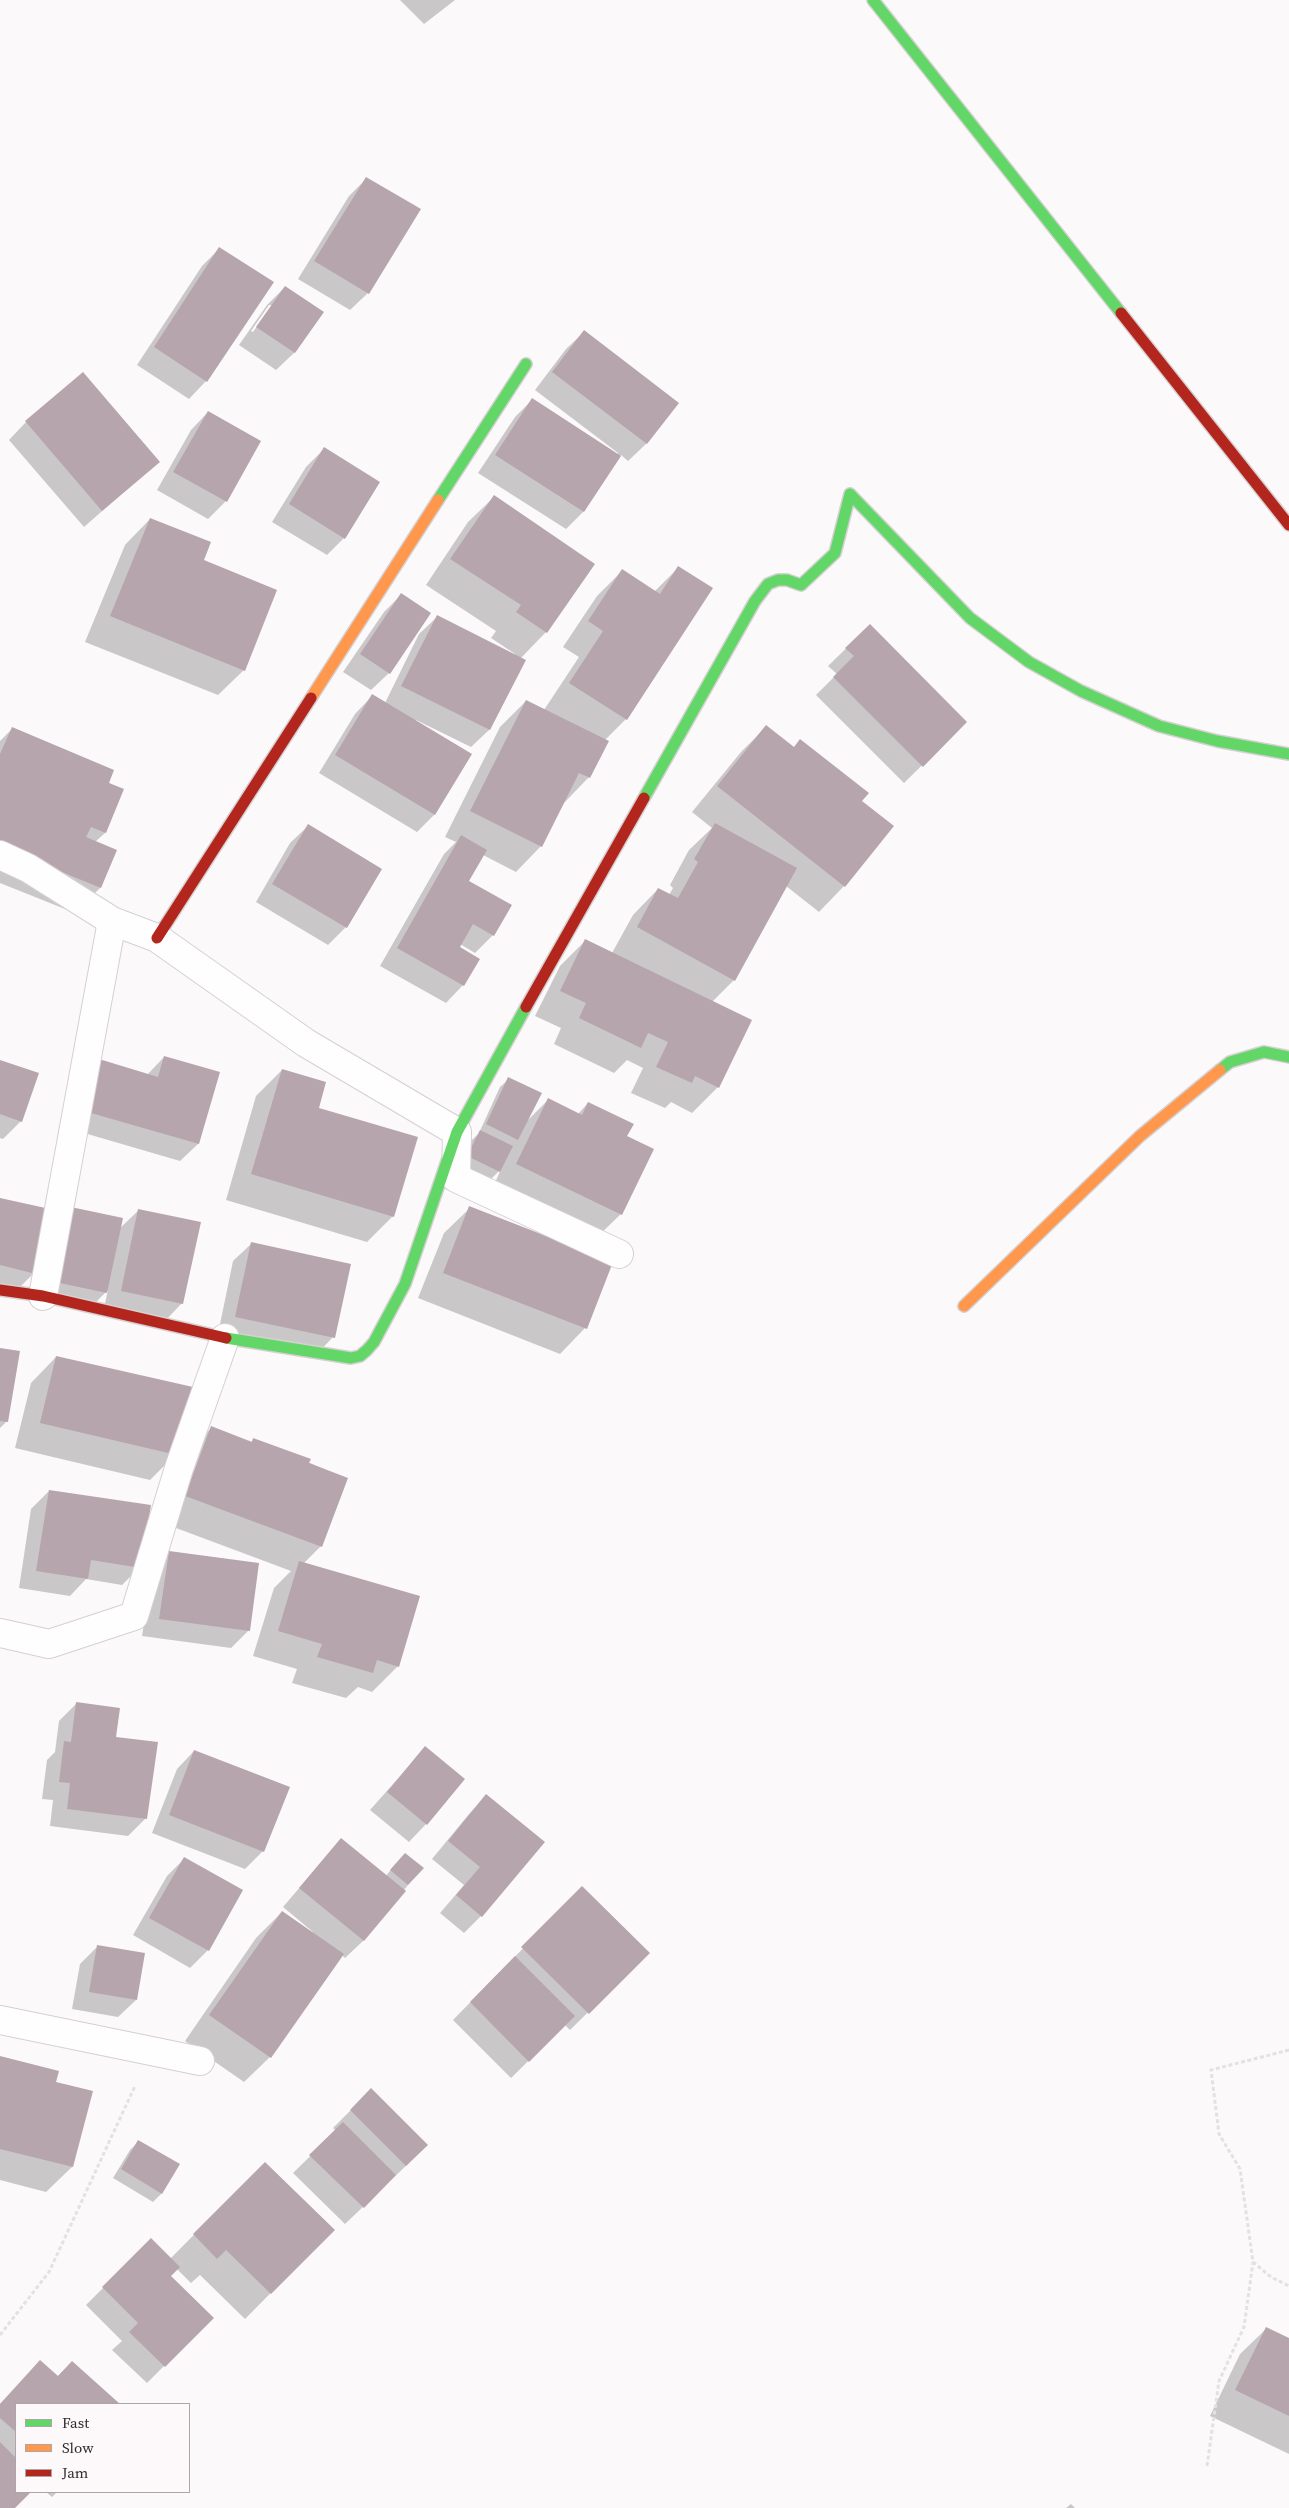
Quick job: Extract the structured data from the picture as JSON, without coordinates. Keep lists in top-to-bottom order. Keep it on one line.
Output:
{"legend":["Fast","Slow","Jam"]}
